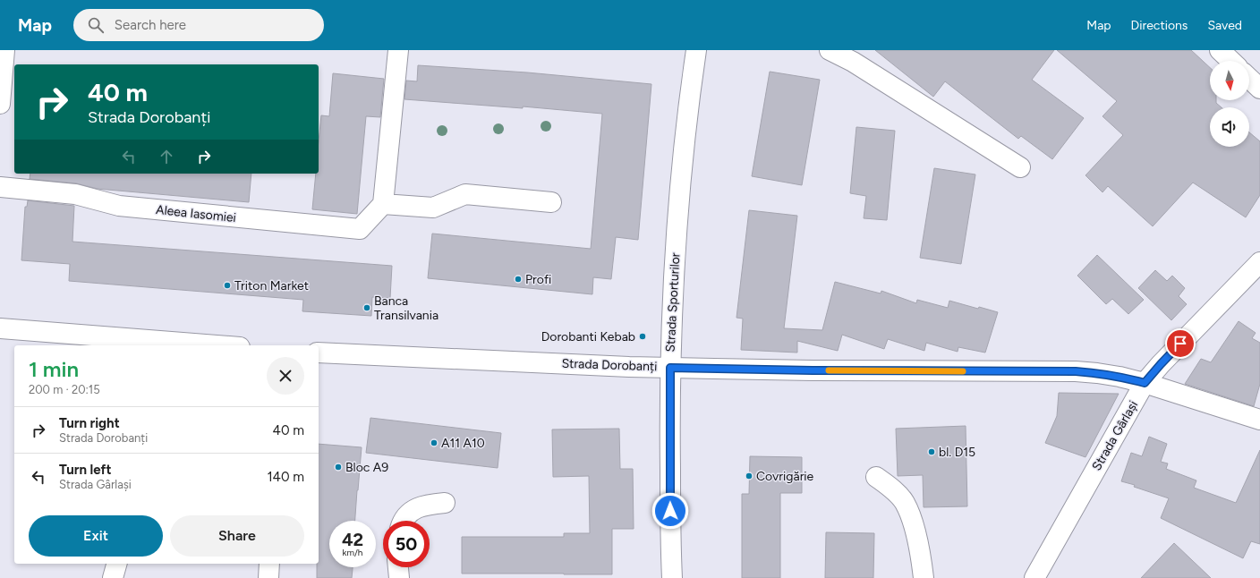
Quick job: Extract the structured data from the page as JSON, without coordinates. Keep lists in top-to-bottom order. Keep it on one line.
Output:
{"streets":{"main road":["Aleea Iasomiei","Strada Sporturilor","Strada Dorobanți","Strada Gârlași"]},"crossings":[["Strada Sporturilor","Strada Dorobanți"],["Strada Dorobanți","Strada Gârlași"]],"places":["Profi","Triton Market","Banca Transilvania","Dorobanti Kebab","A11 A10","bl. D15","Bloc A9","Covrigărie"],"north":"bottom","page":{"header":"Map","search":"Search here","nav":["Map","Directions","Saved"],"turn":["40 m","Strada Dorobanți"],"heading":["1 min","200 m · 20:15"],"list":[{"name":"Turn right","note":"Strada Dorobanți","value":"40 m"},{"name":"Turn left","note":"Strada Gârlași","value":"140 m"}],"buttons":["Exit","Share"],"speed":"42 km/h","limit":"50"}}
